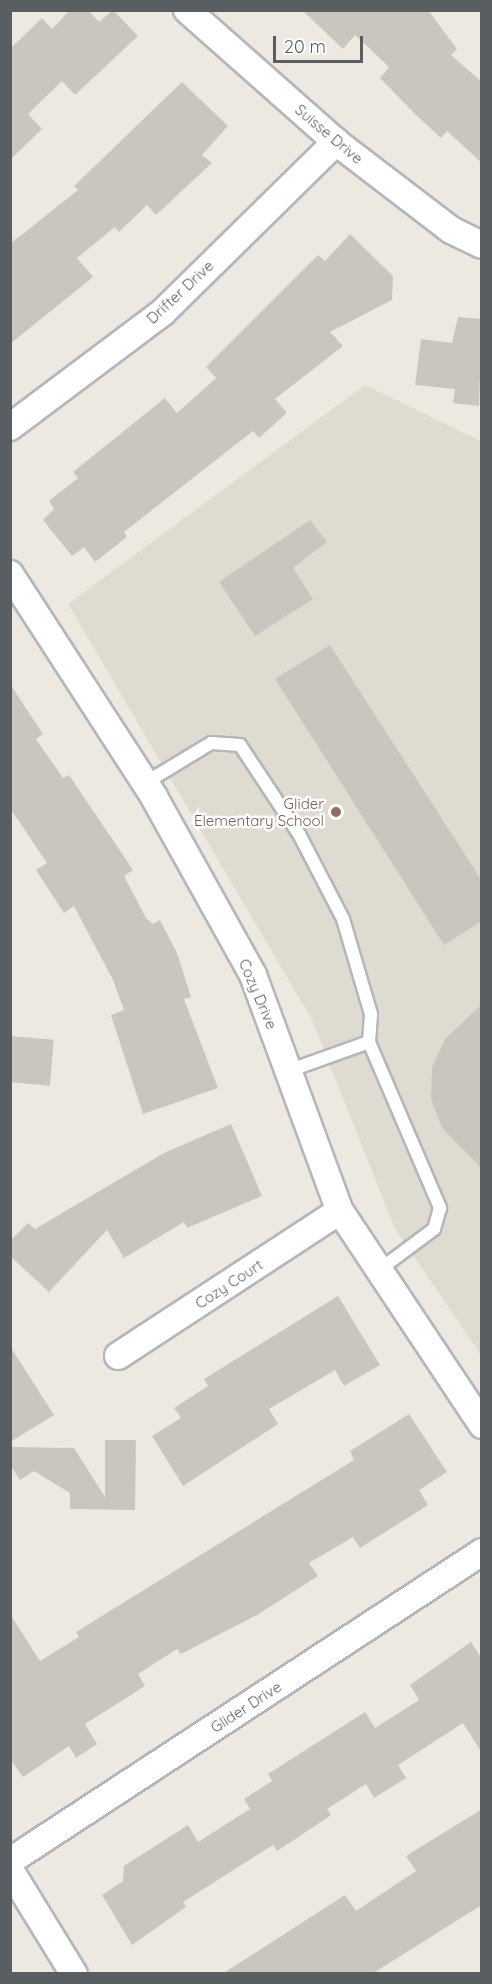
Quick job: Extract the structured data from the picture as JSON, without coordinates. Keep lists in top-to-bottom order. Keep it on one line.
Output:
{"streets":{"street":["Suisse Drive","Drifter Drive","Cozy Drive","Cozy Court","Glider Drive"]},"crossings":[["Suisse Drive","Drifter Drive"],["Cozy Drive","Cozy Court"]],"places":["Glider Elementary School"],"scale_bar":"20 m"}
